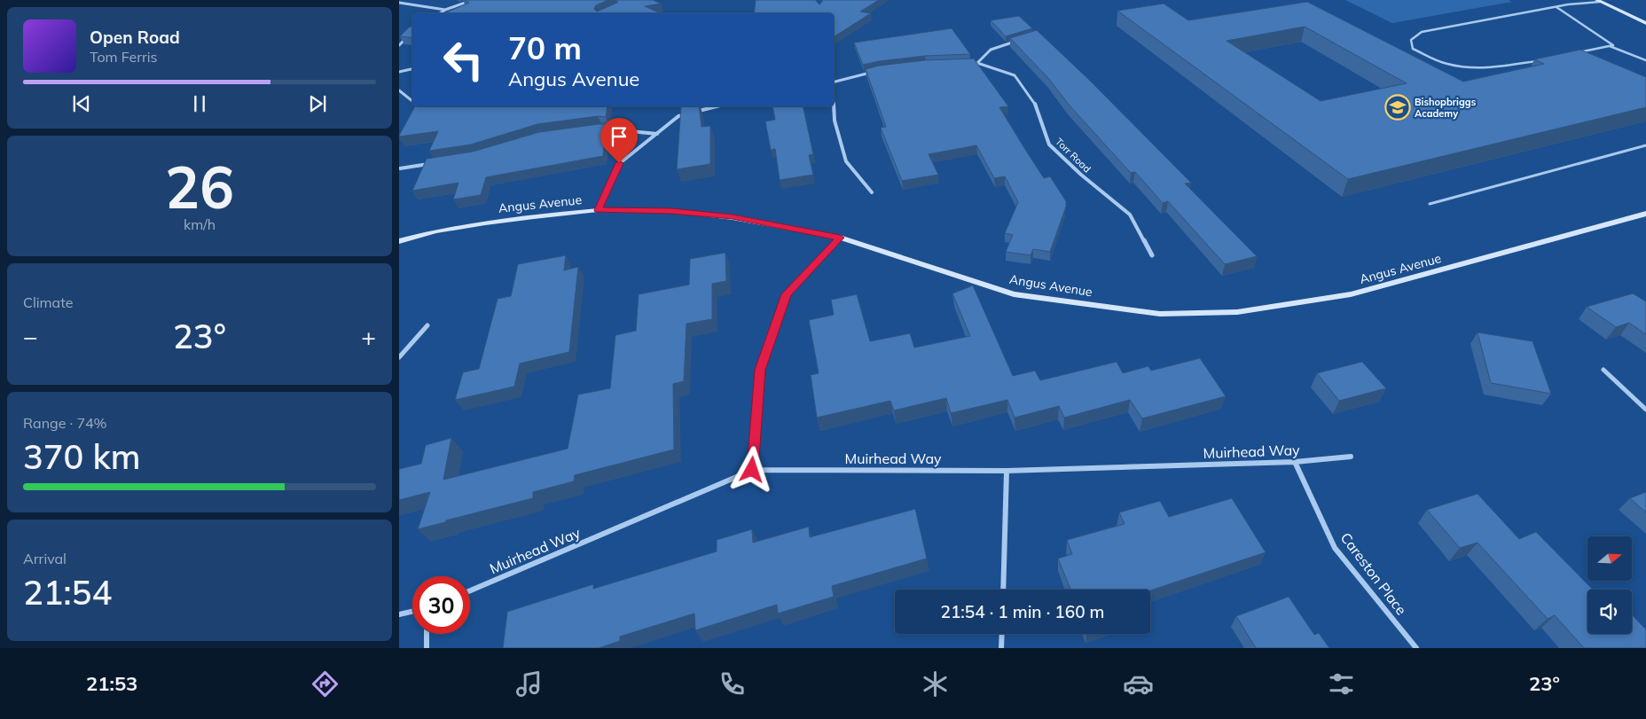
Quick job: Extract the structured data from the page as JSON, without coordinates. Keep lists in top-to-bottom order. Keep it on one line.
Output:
{"streets":{"street":["Torr Road","Angus Avenue","Muirhead Way","Careston Place"]},"crossings":[["Muirhead Way","Careston Place"]],"places":{"school or university":["Bishopbriggs Academy"]},"north":"right","page":{"turn":["70 m","Angus Avenue"],"song":["Open Road","Tom Ferris"],"tile":[["26","km/h"],"Climate",["Range · 74%","370 km"],["Arrival","21:54"]],"heat":["−","23°","+"],"limit":"30","trip":"21:54 · 1 min · 160 m","tabs":["21:53","23°"]}}
